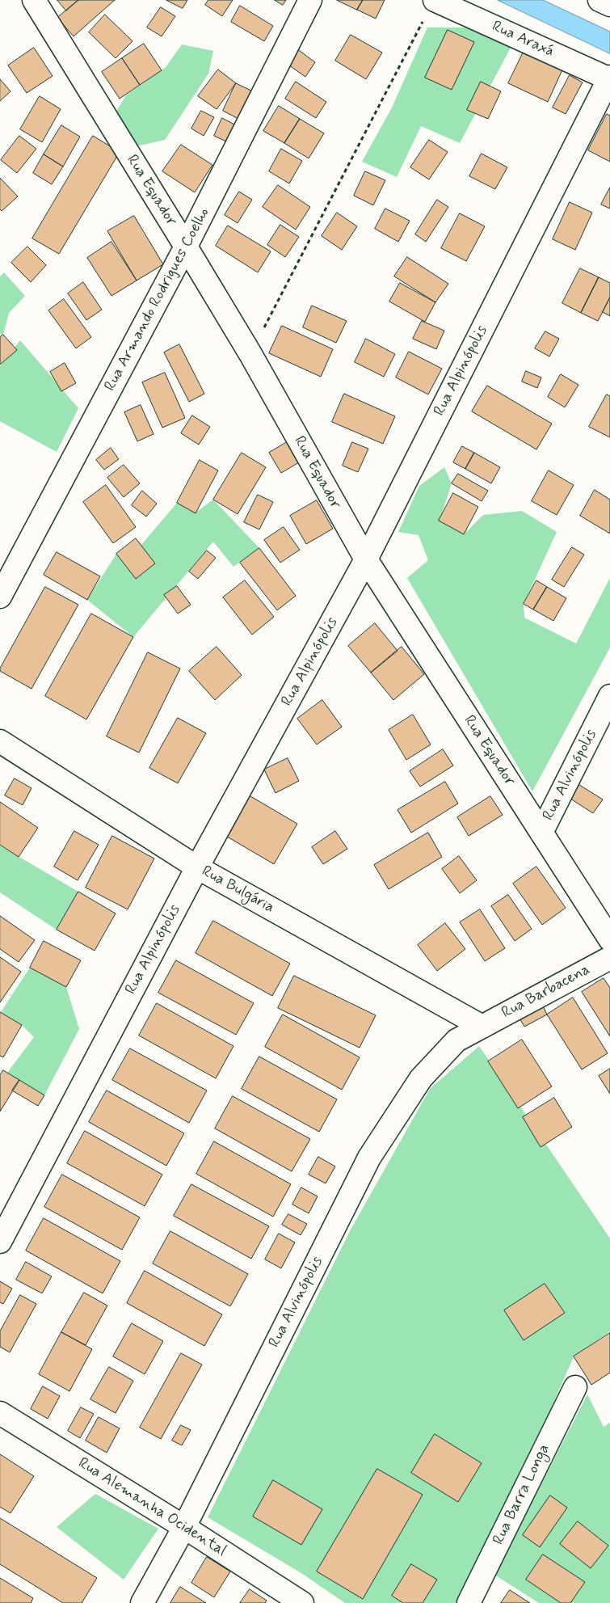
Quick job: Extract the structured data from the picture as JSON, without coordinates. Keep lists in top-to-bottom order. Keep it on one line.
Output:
{"streets":{"street":["Rua Araxá","Rua Equador","Rua Armando Rodrigues Coelho","Rua Alpinópolis","Rua Alvinópolis","Rua Bulgária","Rua Barbacena","Rua Barra Longa","Rua Alemanha Ocidental"]},"crossings":[["Rua Araxá","Rua Alpinópolis"],["Rua Equador","Rua Armando Rodrigues Coelho"],["Rua Equador","Rua Alpinópolis"],["Rua Equador","Rua Alvinópolis"],["Rua Alpinópolis","Rua Bulgária"],["Rua Alvinópolis","Rua Bulgária"],["Rua Alvinópolis","Rua Barbacena"],["Rua Alvinópolis","Rua Alemanha Ocidental"],["Rua Bulgária","Rua Barbacena"]]}
